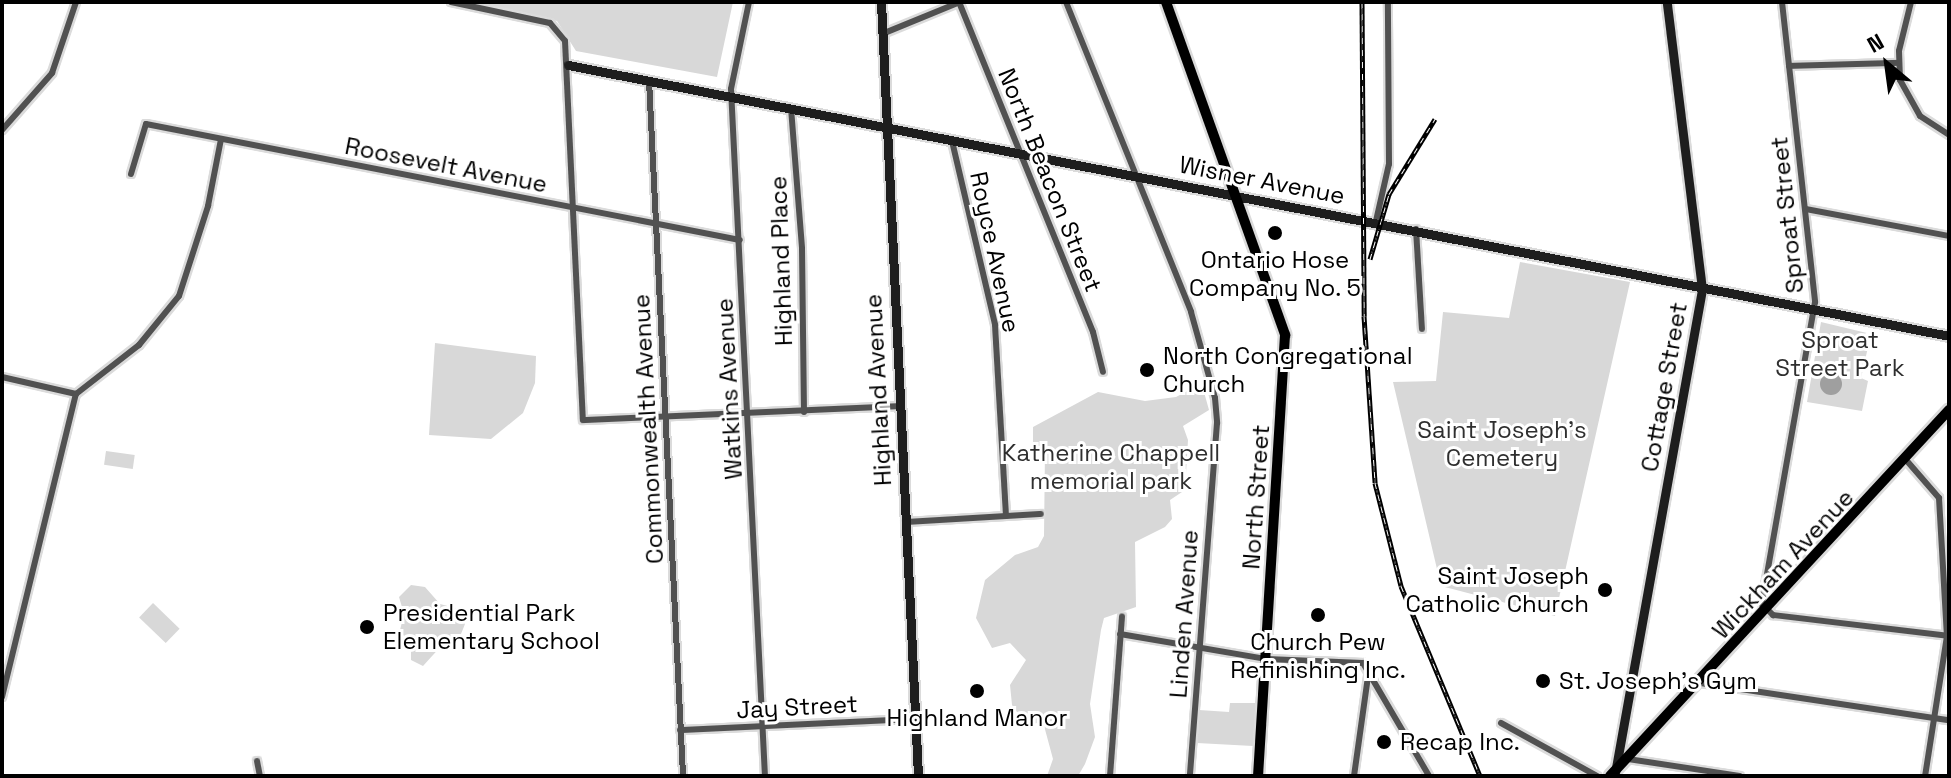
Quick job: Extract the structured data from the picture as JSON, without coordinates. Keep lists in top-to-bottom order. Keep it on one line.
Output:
{"streets":{"main road":["North Street","Wickham Avenue"],"street":["Roosevelt Avenue","North Beacon Street","Wisner Avenue","Sproat Street","Royce Avenue","Highland Place","Cottage Street","Watkins Avenue","Highland Avenue","Commonwealth Avenue","Linden Avenue","Jay Street"]},"crossings":[["Roosevelt Avenue","Watkins Avenue"],["Roosevelt Avenue","Commonwealth Avenue"],["North Beacon Street","Wisner Avenue"],["Wisner Avenue","Sproat Street"],["Wisner Avenue","Royce Avenue"],["Wisner Avenue","Highland Place"],["Wisner Avenue","Cottage Street"],["Wisner Avenue","Watkins Avenue"],["Wisner Avenue","Highland Avenue"],["Wisner Avenue","Commonwealth Avenue"],["Wisner Avenue","North Street"],["Wisner Avenue","Linden Avenue"],["Sproat Street","Wickham Avenue"],["Cottage Street","Wickham Avenue"],["Watkins Avenue","Jay Street"],["Highland Avenue","Jay Street"],["Commonwealth Avenue","Jay Street"]],"parks":["Sproat Street Park","Saint Joseph's Cemetery","Katherine Chappell memorial park"],"places":["Ontario Hose Company No. 5","North Congregational Church","Saint Joseph Catholic Church","Church Pew Refinishing Inc.","Presidential Park Elementary School","St. Joseph's Gym","Highland Manor","Recap Inc."],"north":"top left"}
